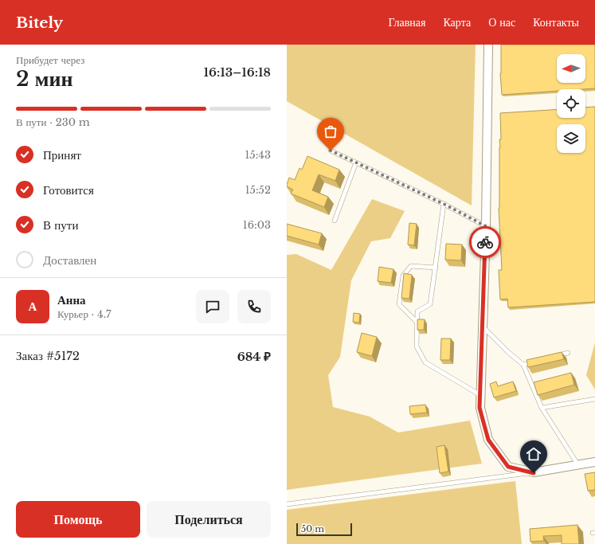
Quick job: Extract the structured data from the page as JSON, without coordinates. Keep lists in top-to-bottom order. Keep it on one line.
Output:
{"scale_bar":"50 m","north":"left","page":{"header":"Bitely","nav":["Главная","Карта","О нас","Контакты"],"heading":["2 мин","Прибудет через","16:13–16:18"],"panel":["Анна","Курьер · 4.7","Заказ #5172","684 ₽"],"bar":"В пути · 230 m","list":[["Принят","15:43"],["Готовится","15:52"],["В пути","16:03"],"Доставлен"],"round":"А","buttons":["Помощь","Поделиться"],"scale":"50 m"}}
